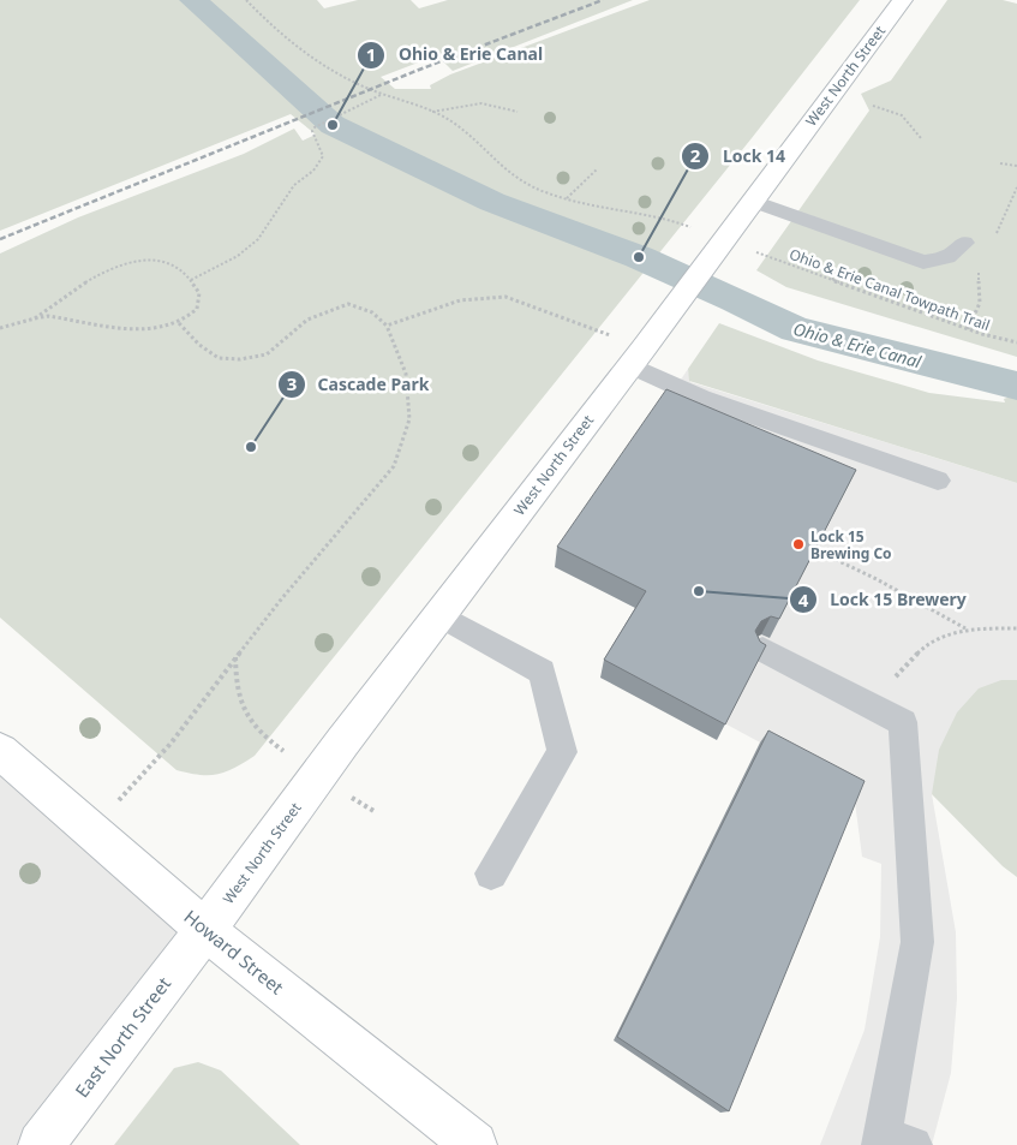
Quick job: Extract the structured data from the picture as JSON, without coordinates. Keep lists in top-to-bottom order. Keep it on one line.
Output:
{"streets":{"street":["West North Street","Howard Street","East North Street"],"path":["Ohio & Erie Canal Towpath Trail"]},"crossings":[["West North Street","Howard Street"],["West North Street","East North Street"],["Howard Street","East North Street"]],"water":["Ohio & Erie Canal"],"places":["Ohio & Erie Canal","Lock 14","Cascade Park","Lock 15 Brewing Co","Lock 15 Brewery"]}
